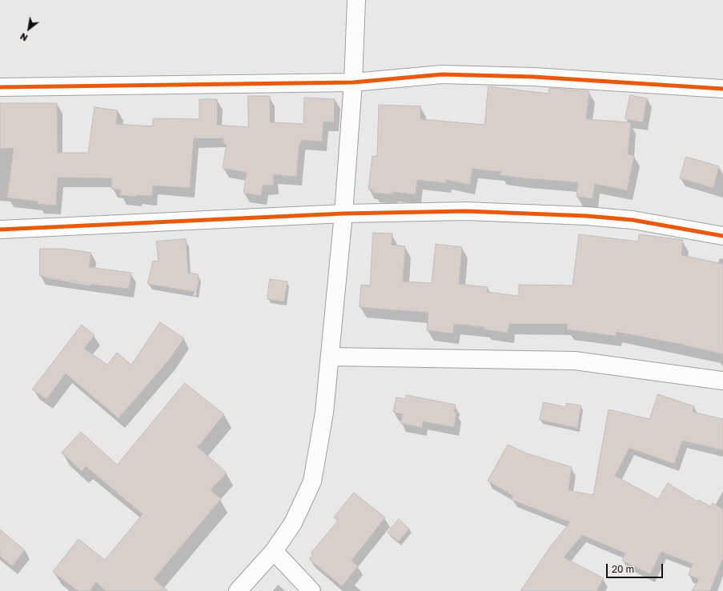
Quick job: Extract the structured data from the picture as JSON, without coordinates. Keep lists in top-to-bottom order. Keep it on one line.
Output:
{"scale_bar":"20 m","north":"bottom left"}
